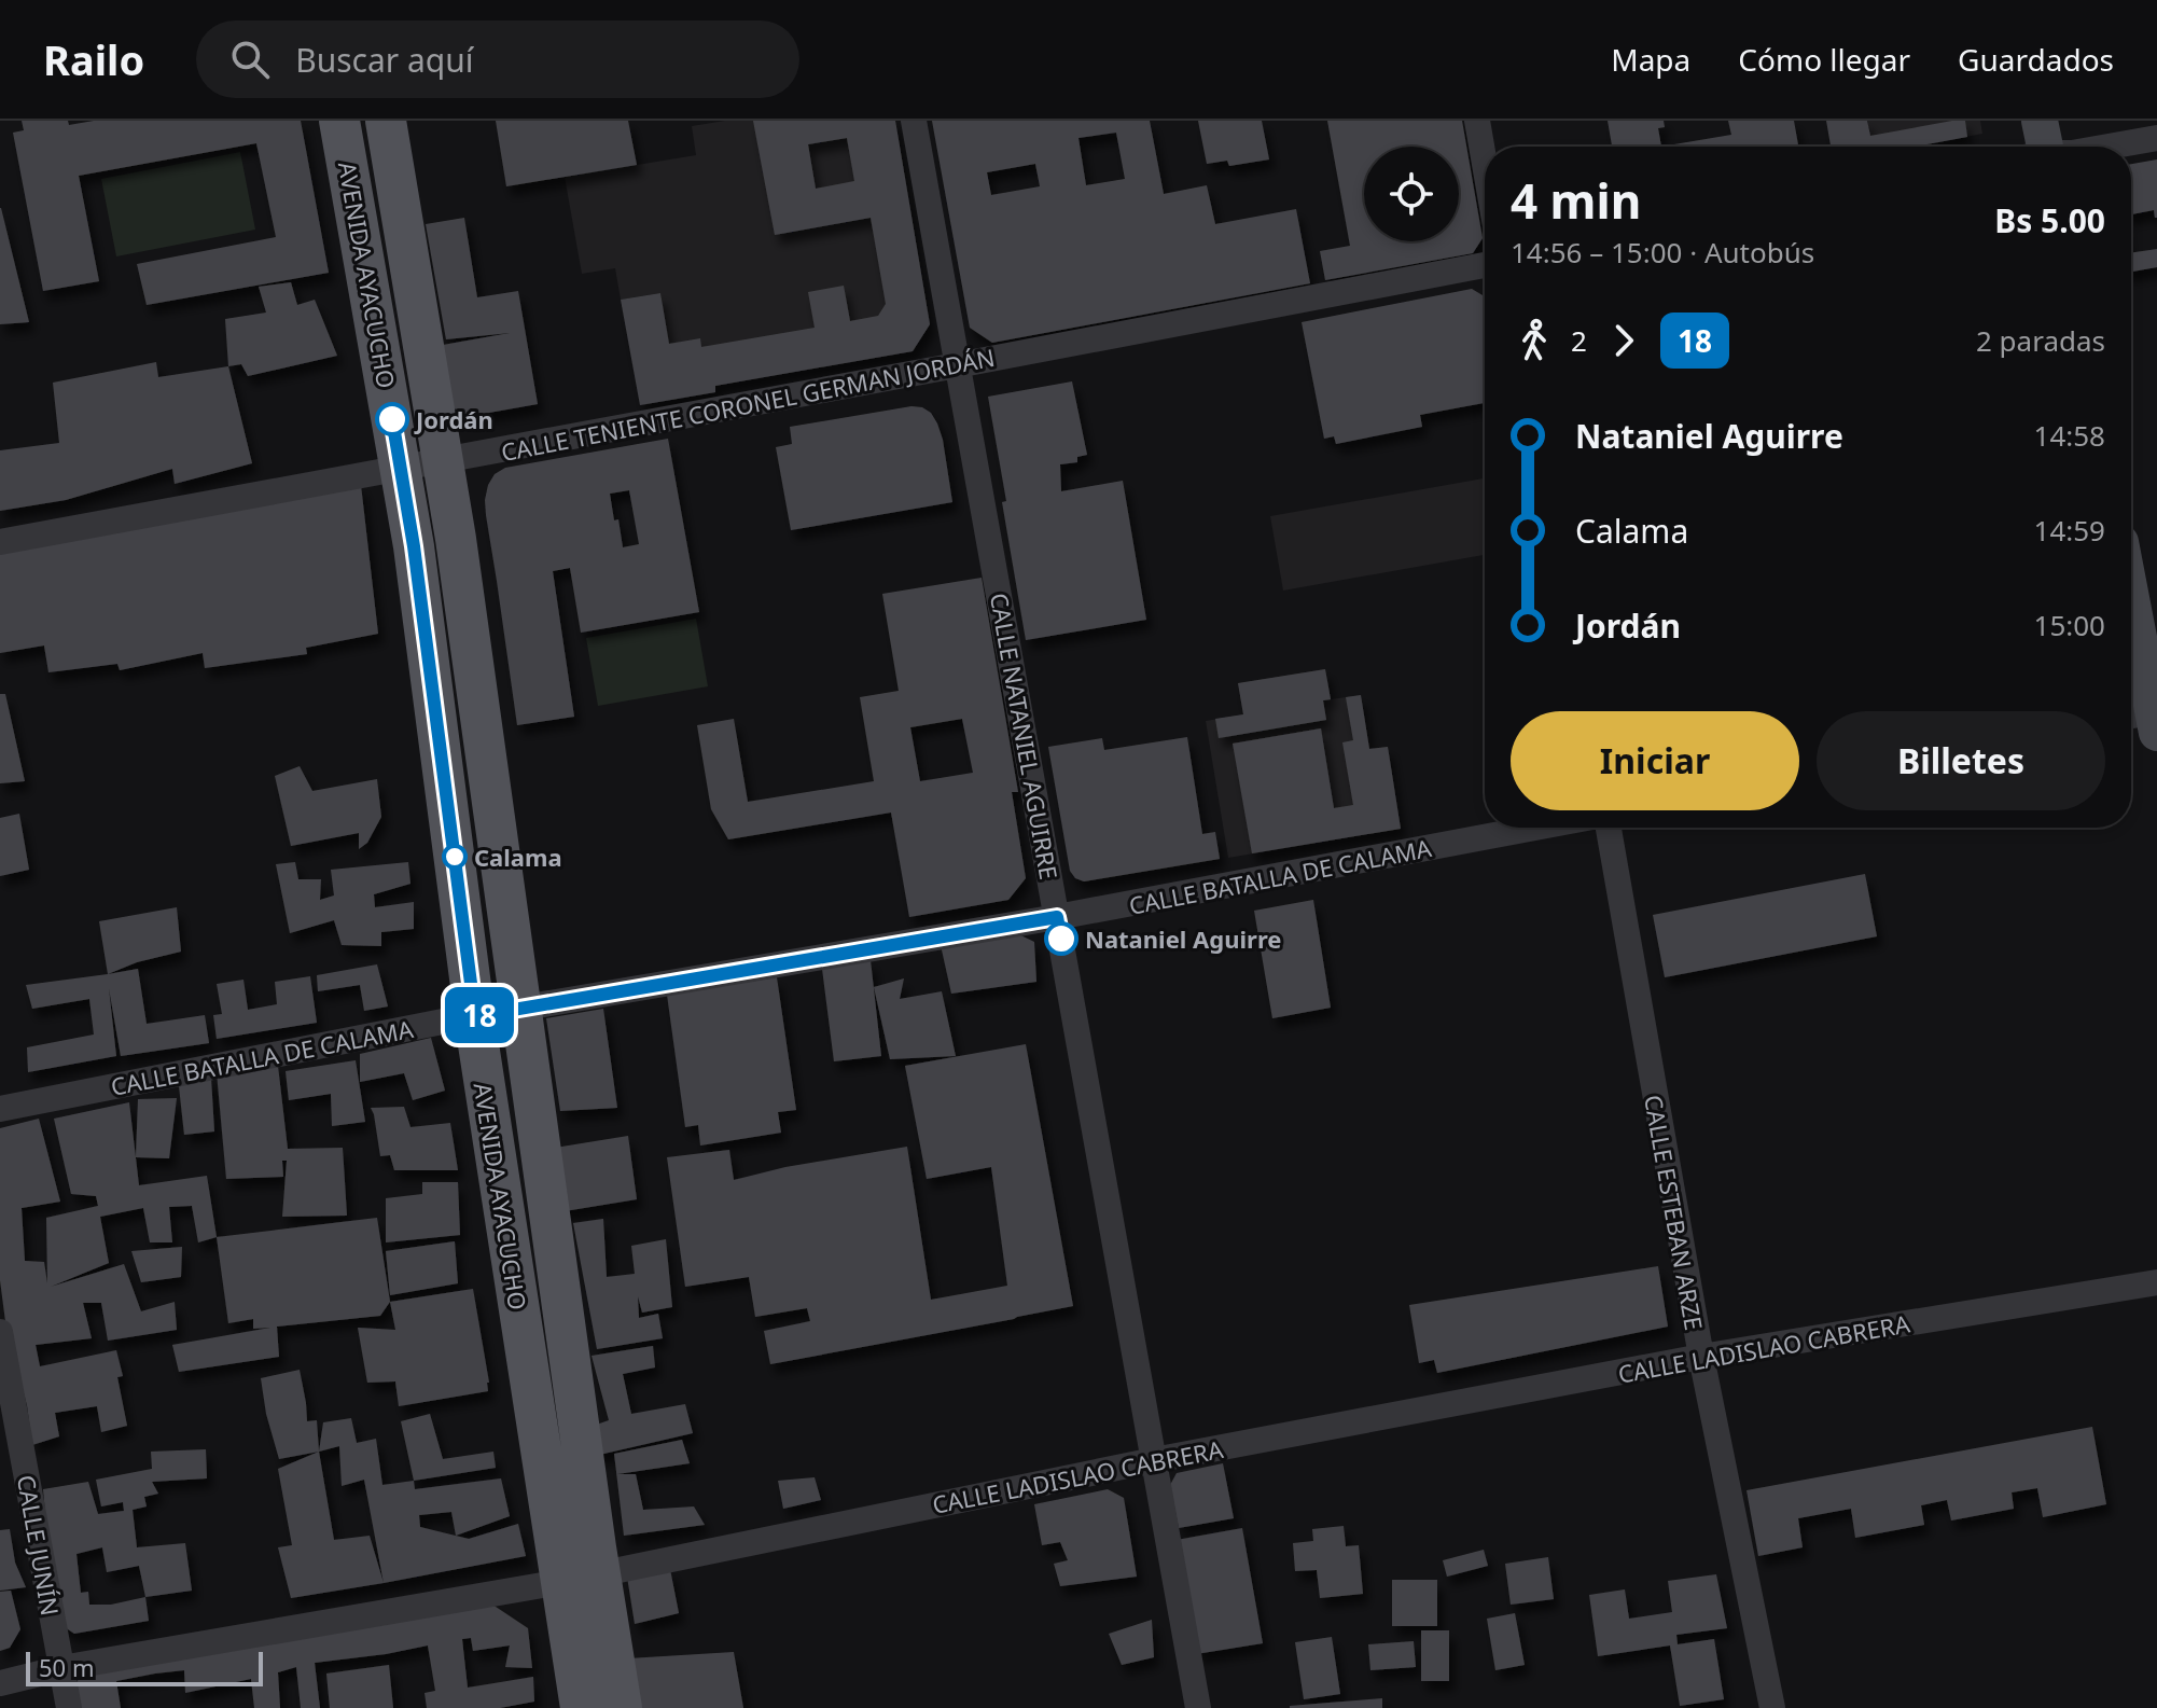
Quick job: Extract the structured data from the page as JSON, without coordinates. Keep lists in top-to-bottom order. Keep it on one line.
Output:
{"streets":{"main road":["AVENIDA AYACUCHO"],"street":["CALLE TENIENTE CORONEL GERMAN JORDÁN","CALLE NATANIEL AGUIRRE","CALLE BATALLA DE CALAMA","CALLE ESTEBAN ARZE","CALLE LADISLAO CABRERA","CALLE JUNÍN"]},"crossings":[["AVENIDA AYACUCHO","CALLE TENIENTE CORONEL GERMAN JORDÁN"],["AVENIDA AYACUCHO","CALLE BATALLA DE CALAMA"],["AVENIDA AYACUCHO","CALLE LADISLAO CABRERA"],["CALLE TENIENTE CORONEL GERMAN JORDÁN","CALLE NATANIEL AGUIRRE"],["CALLE NATANIEL AGUIRRE","CALLE BATALLA DE CALAMA"],["CALLE NATANIEL AGUIRRE","CALLE LADISLAO CABRERA"],["CALLE ESTEBAN ARZE","CALLE LADISLAO CABRERA"],["CALLE LADISLAO CABRERA","CALLE JUNÍN"]],"places":["Jordán","Calama","Nataniel Aguirre"],"lines":["bus line 18"],"scale_bar":"50 m","page":{"header":"Railo","search":"Buscar aquí","nav":["Mapa","Cómo llegar","Guardados"],"on_map":"18","heading":["4 min","14:56 – 15:00 · Autobús","Bs 5.00"],"legs":["2","18","2 paradas"],"list":[{"name":"Nataniel Aguirre","value":"14:58"},{"name":"Calama","value":"14:59"},{"name":"Jordán","value":"15:00"}],"buttons":["Iniciar","Billetes"],"scale":"50 m"}}
